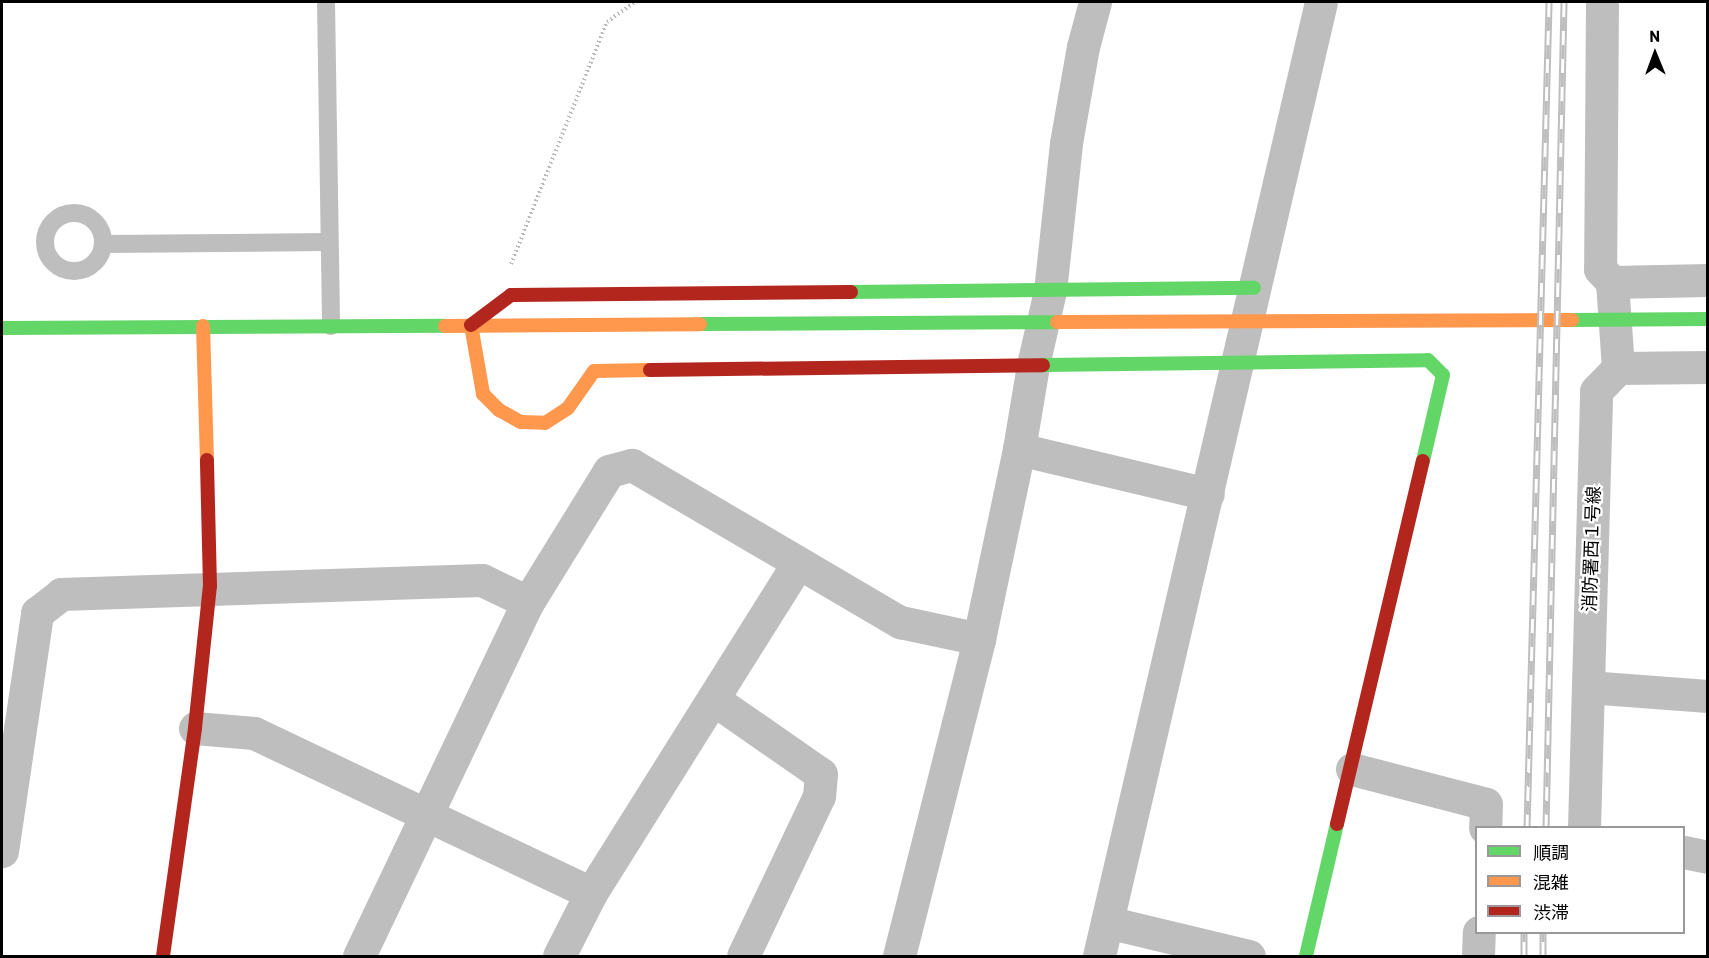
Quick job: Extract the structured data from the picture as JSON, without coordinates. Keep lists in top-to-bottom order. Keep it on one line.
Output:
{"streets":{"street":["消防署西１号線"]},"legend":["順調","混雑","渋滞"],"north":"top"}
